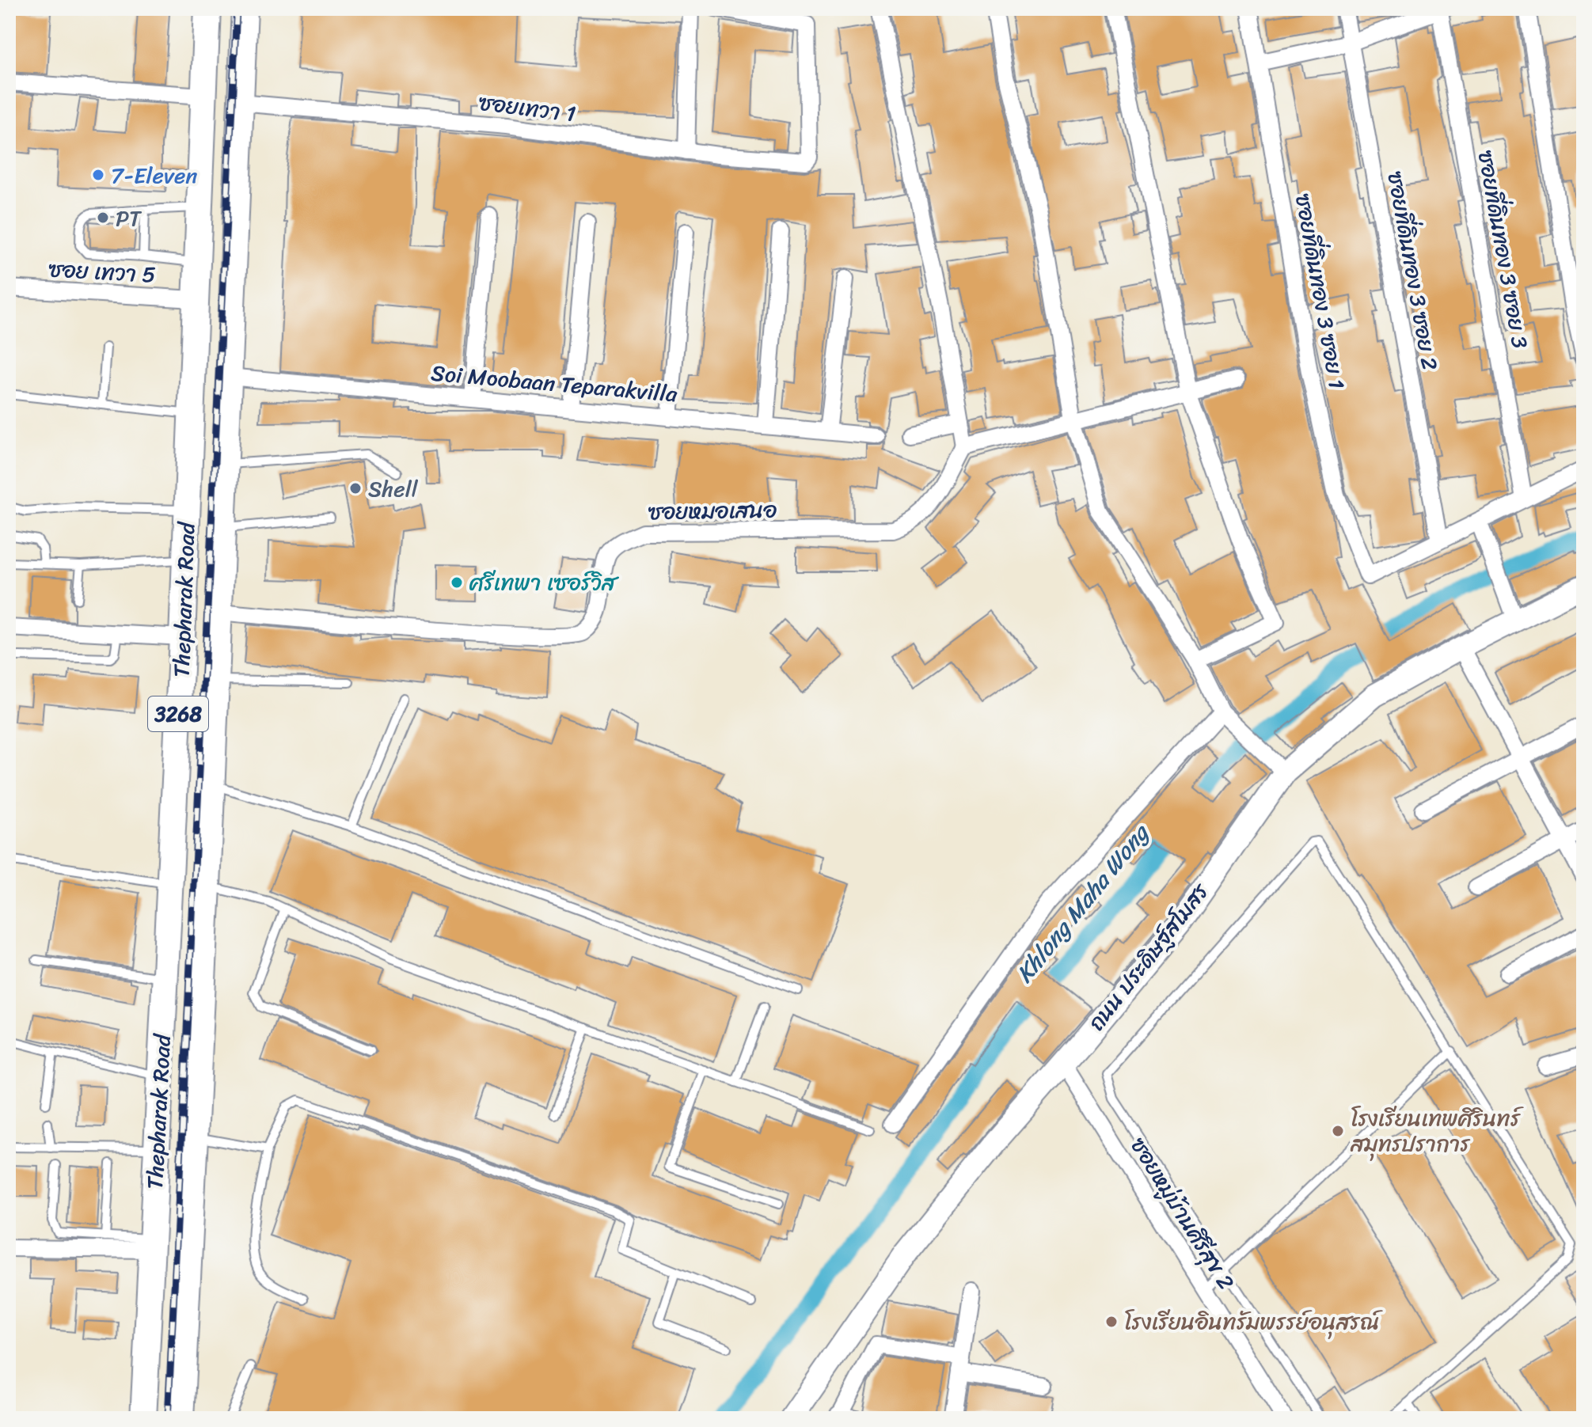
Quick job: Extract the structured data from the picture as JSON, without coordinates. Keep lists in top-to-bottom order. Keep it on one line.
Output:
{"streets":{"main road":["Thepharak Road","3268"],"street":["ซอยเทวา 1","ซอยที่ดินทอง 3 ซอย 3","ซอยที่ดินทอง 3 ซอย 2","ซอย เทวา 5","ซอยที่ดินทอง 3 ซอย 1","Soi Moobaan Teparakvilla","ซอยหมอเสนอ","ถนน ประดิษฐ์สโมสร","ซอยหมู่บ้านศิรีสุข 2"]},"crossings":[["ซอยเทวา 1","Thepharak Road"],["ซอยที่ดินทอง 3 ซอย 2","ซอยที่ดินทอง 3 ซอย 1"],["ซอย เทวา 5","Thepharak Road"],["Soi Moobaan Teparakvilla","Thepharak Road"],["ซอยหมอเสนอ","Thepharak Road"],["ถนน ประดิษฐ์สโมสร","ซอยหมู่บ้านศิรีสุข 2"]],"water":["Khlong Maha Wong"],"places":["7-Eleven","PT","Shell","ศรีเทพา เซอร์วิส","โรงเรียนเทพศิรินทร์ สมุทรปราการ","โรงเรียนอินทรัมพรรย์อนุสรณ์"]}
